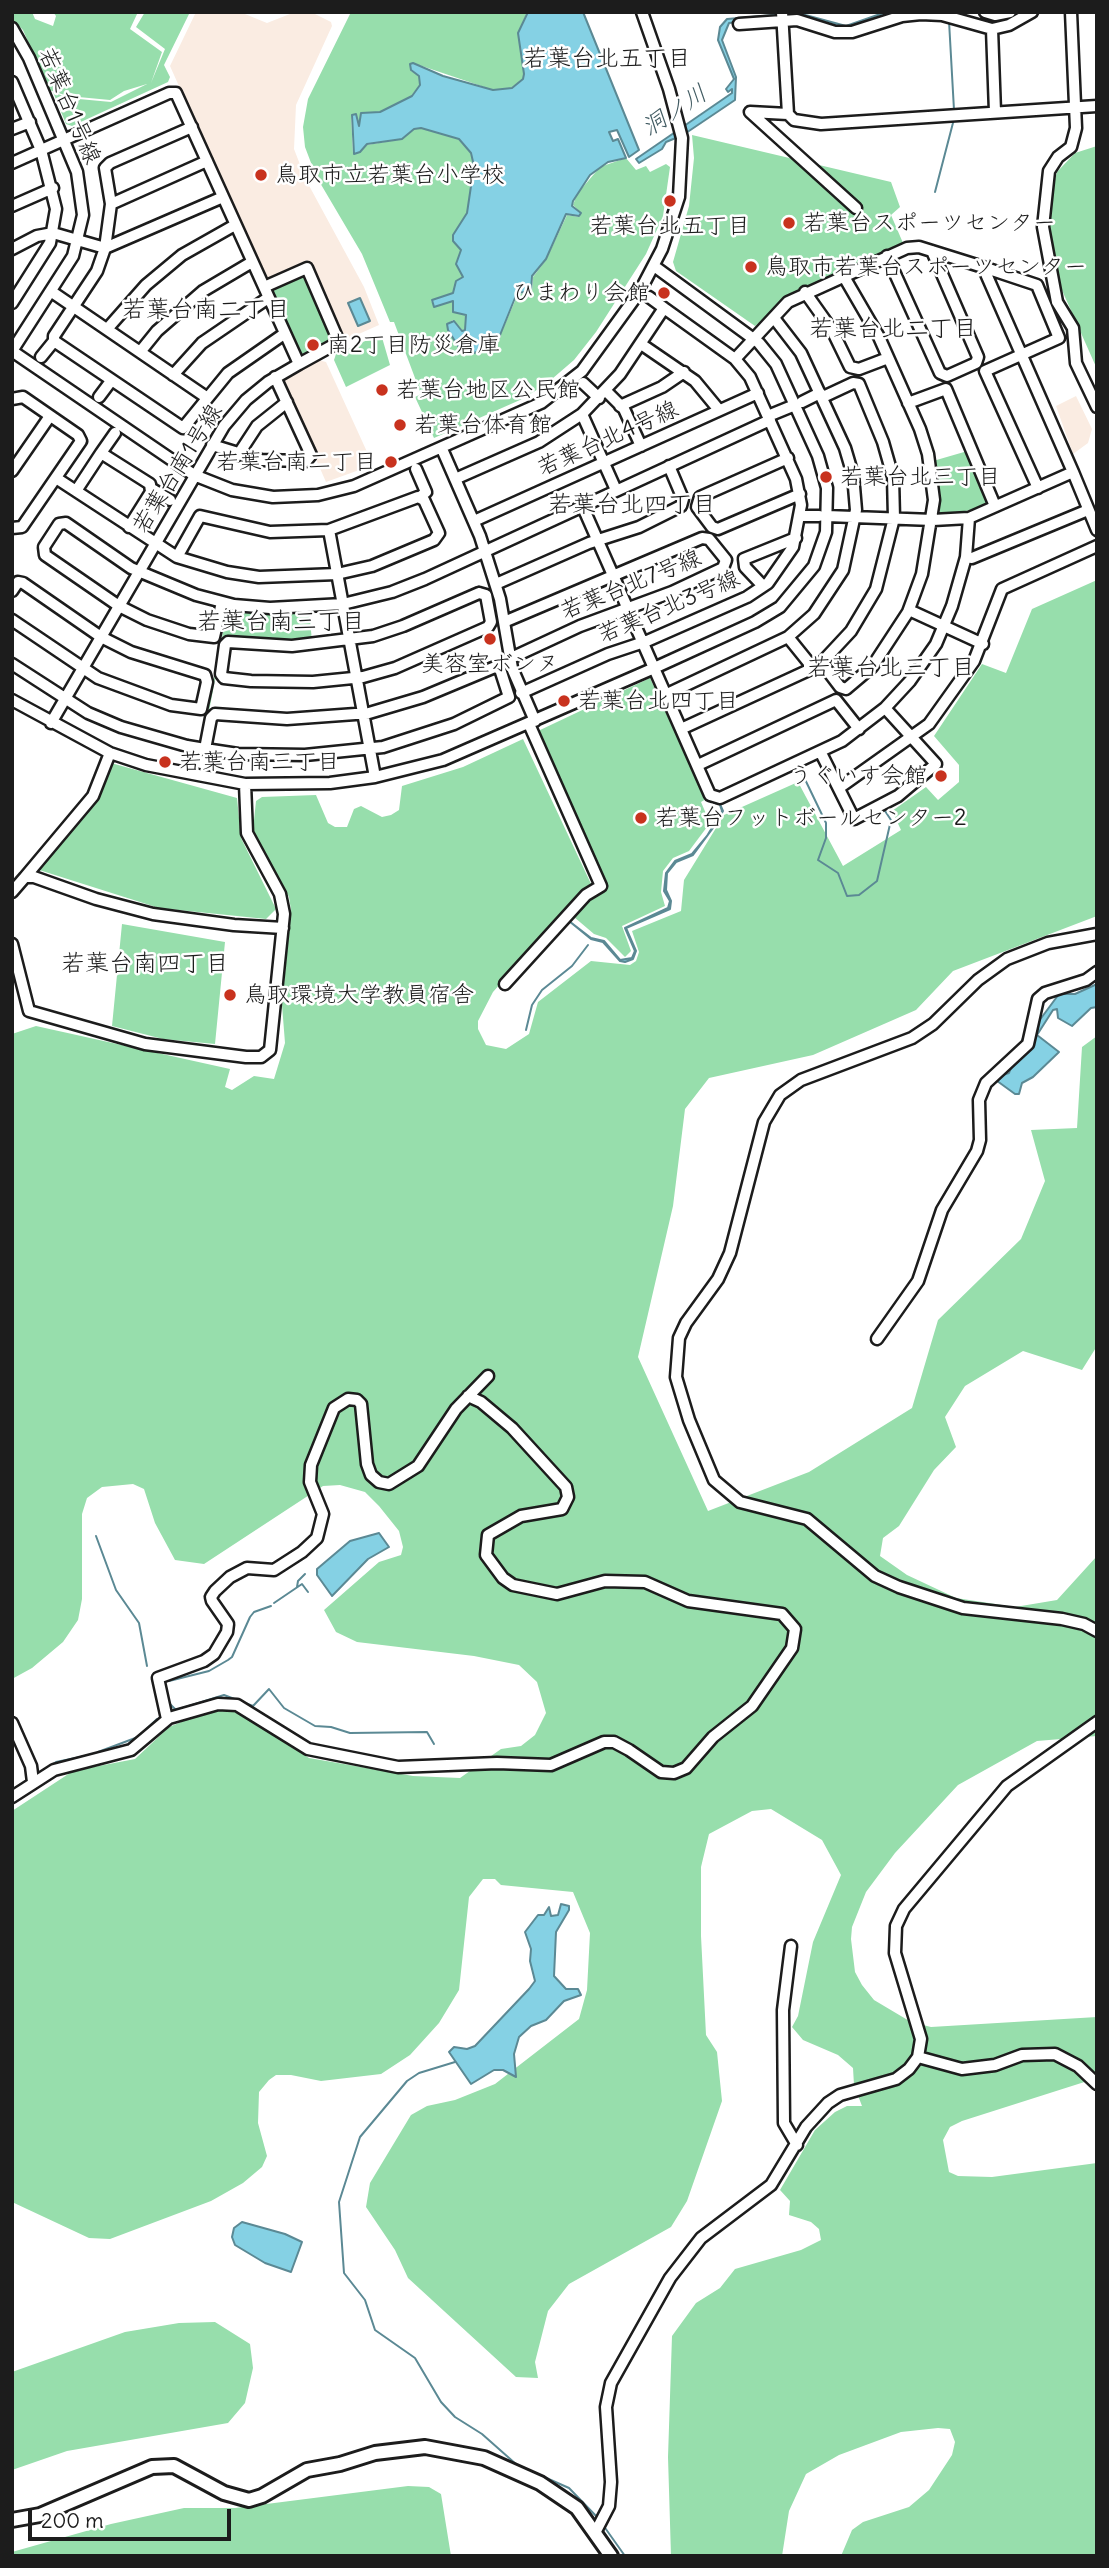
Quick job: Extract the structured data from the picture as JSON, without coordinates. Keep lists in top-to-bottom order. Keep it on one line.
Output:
{"streets":{"street":["若葉台1号線","若葉台北4号線","若葉台南1号線","若葉台北7号線","若葉台北3号線"]},"crossings":[["若葉台北4号線","若葉台北3号線"]],"districts":["若葉台北五丁目","若葉台南二丁目","若葉台北二丁目","若葉台北四丁目","若葉台南三丁目","若葉台北三丁目","若葉台南四丁目"],"water":["洞ノ川"],"places":["鳥取市立若葉台小学校","若葉台北五丁目","若葉台スポーツセンター","鳥取市若葉台スポーツセンター","ひまわり会館","南2丁目防災倉庫","若葉台地区公民館","若葉台体育館","若葉台南二丁目","若葉台北三丁目","美容室ボンヌ","若葉台北四丁目","若葉台南三丁目","うぐいす会館","若葉台フットボールセンター2","鳥取環境大学教員宿舎"],"scale_bar":"200 m"}
